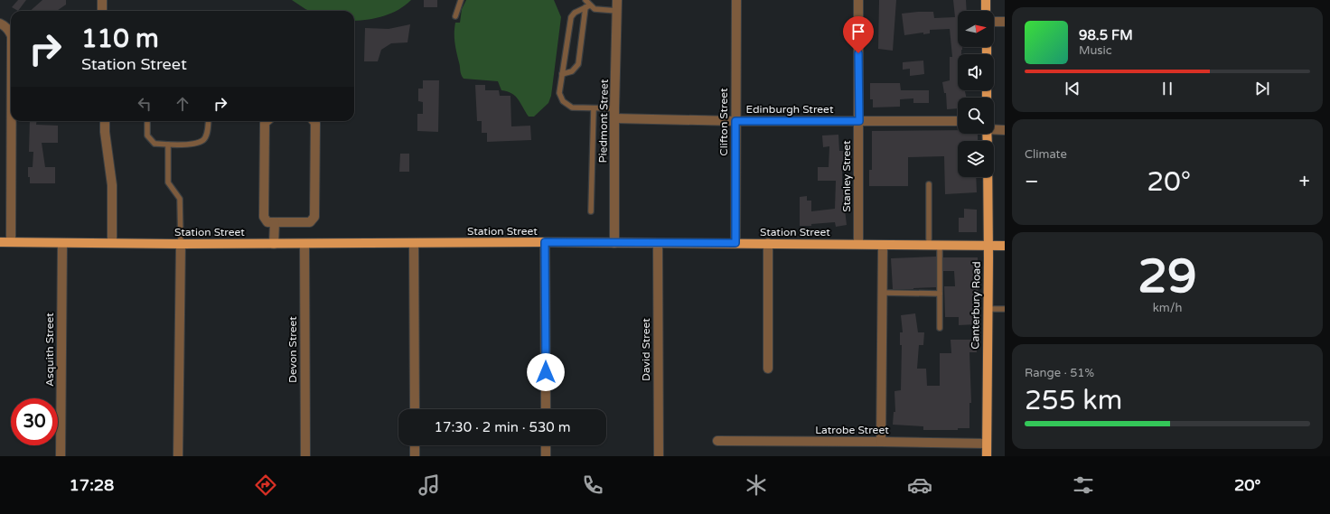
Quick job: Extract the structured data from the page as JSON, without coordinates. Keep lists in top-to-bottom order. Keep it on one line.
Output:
{"streets":{"main road":["Station Street","Canterbury Road"],"street":["Edinburgh Street","Piedmont Street","Clifton Street","Stanley Street","Asquith Street","Devon Street","David Street","Latrobe Street"]},"crossings":[["Edinburgh Street","Piedmont Street"],["Edinburgh Street","Clifton Street"],["Edinburgh Street","Stanley Street"],["Piedmont Street","Station Street"],["Clifton Street","Station Street"],["Stanley Street","Station Street"],["Station Street","Canterbury Road"],["Station Street","Asquith Street"],["Station Street","Devon Street"],["Station Street","David Street"],["Canterbury Road","Latrobe Street"]],"north":"right","page":{"turn":["110 m","Station Street"],"song":["98.5 FM","Music"],"tile":["Climate",["29","km/h"],["Range · 51%","255 km"]],"heat":["−","20°","+"],"limit":"30","trip":"17:30 · 2 min · 530 m","tabs":["17:28","20°"]}}
